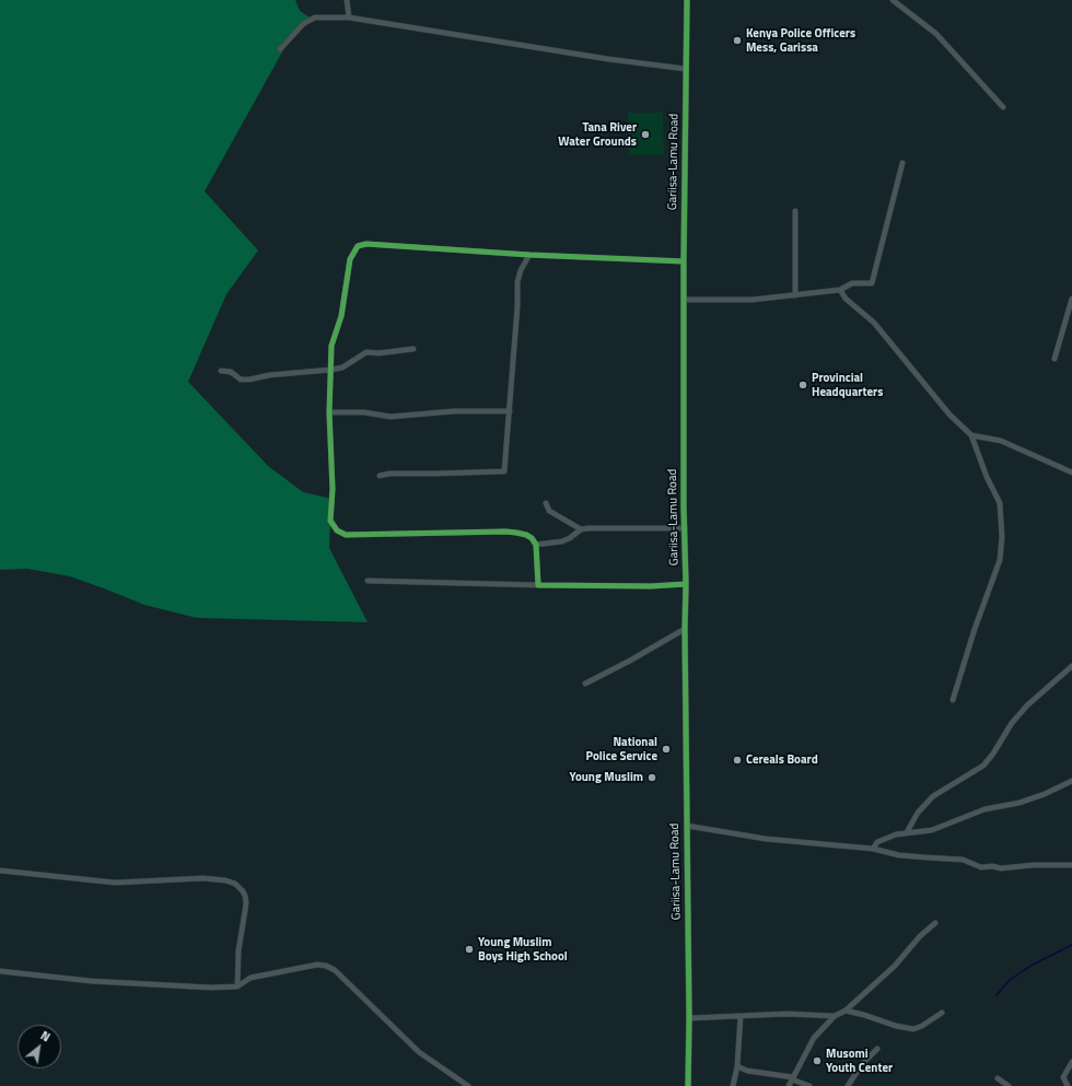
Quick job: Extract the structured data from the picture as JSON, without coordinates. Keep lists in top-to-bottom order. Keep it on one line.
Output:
{"streets":{"street":["Gariisa-Lamu Road"]},"places":["Kenya Police Officers Mess, Garissa","Tana River Water Grounds","Provincial Headquarters","National Police Service","Cereals Board","Young Muslim","Young Muslim Boys High School","Musomi Youth Center"],"north":"top right"}
